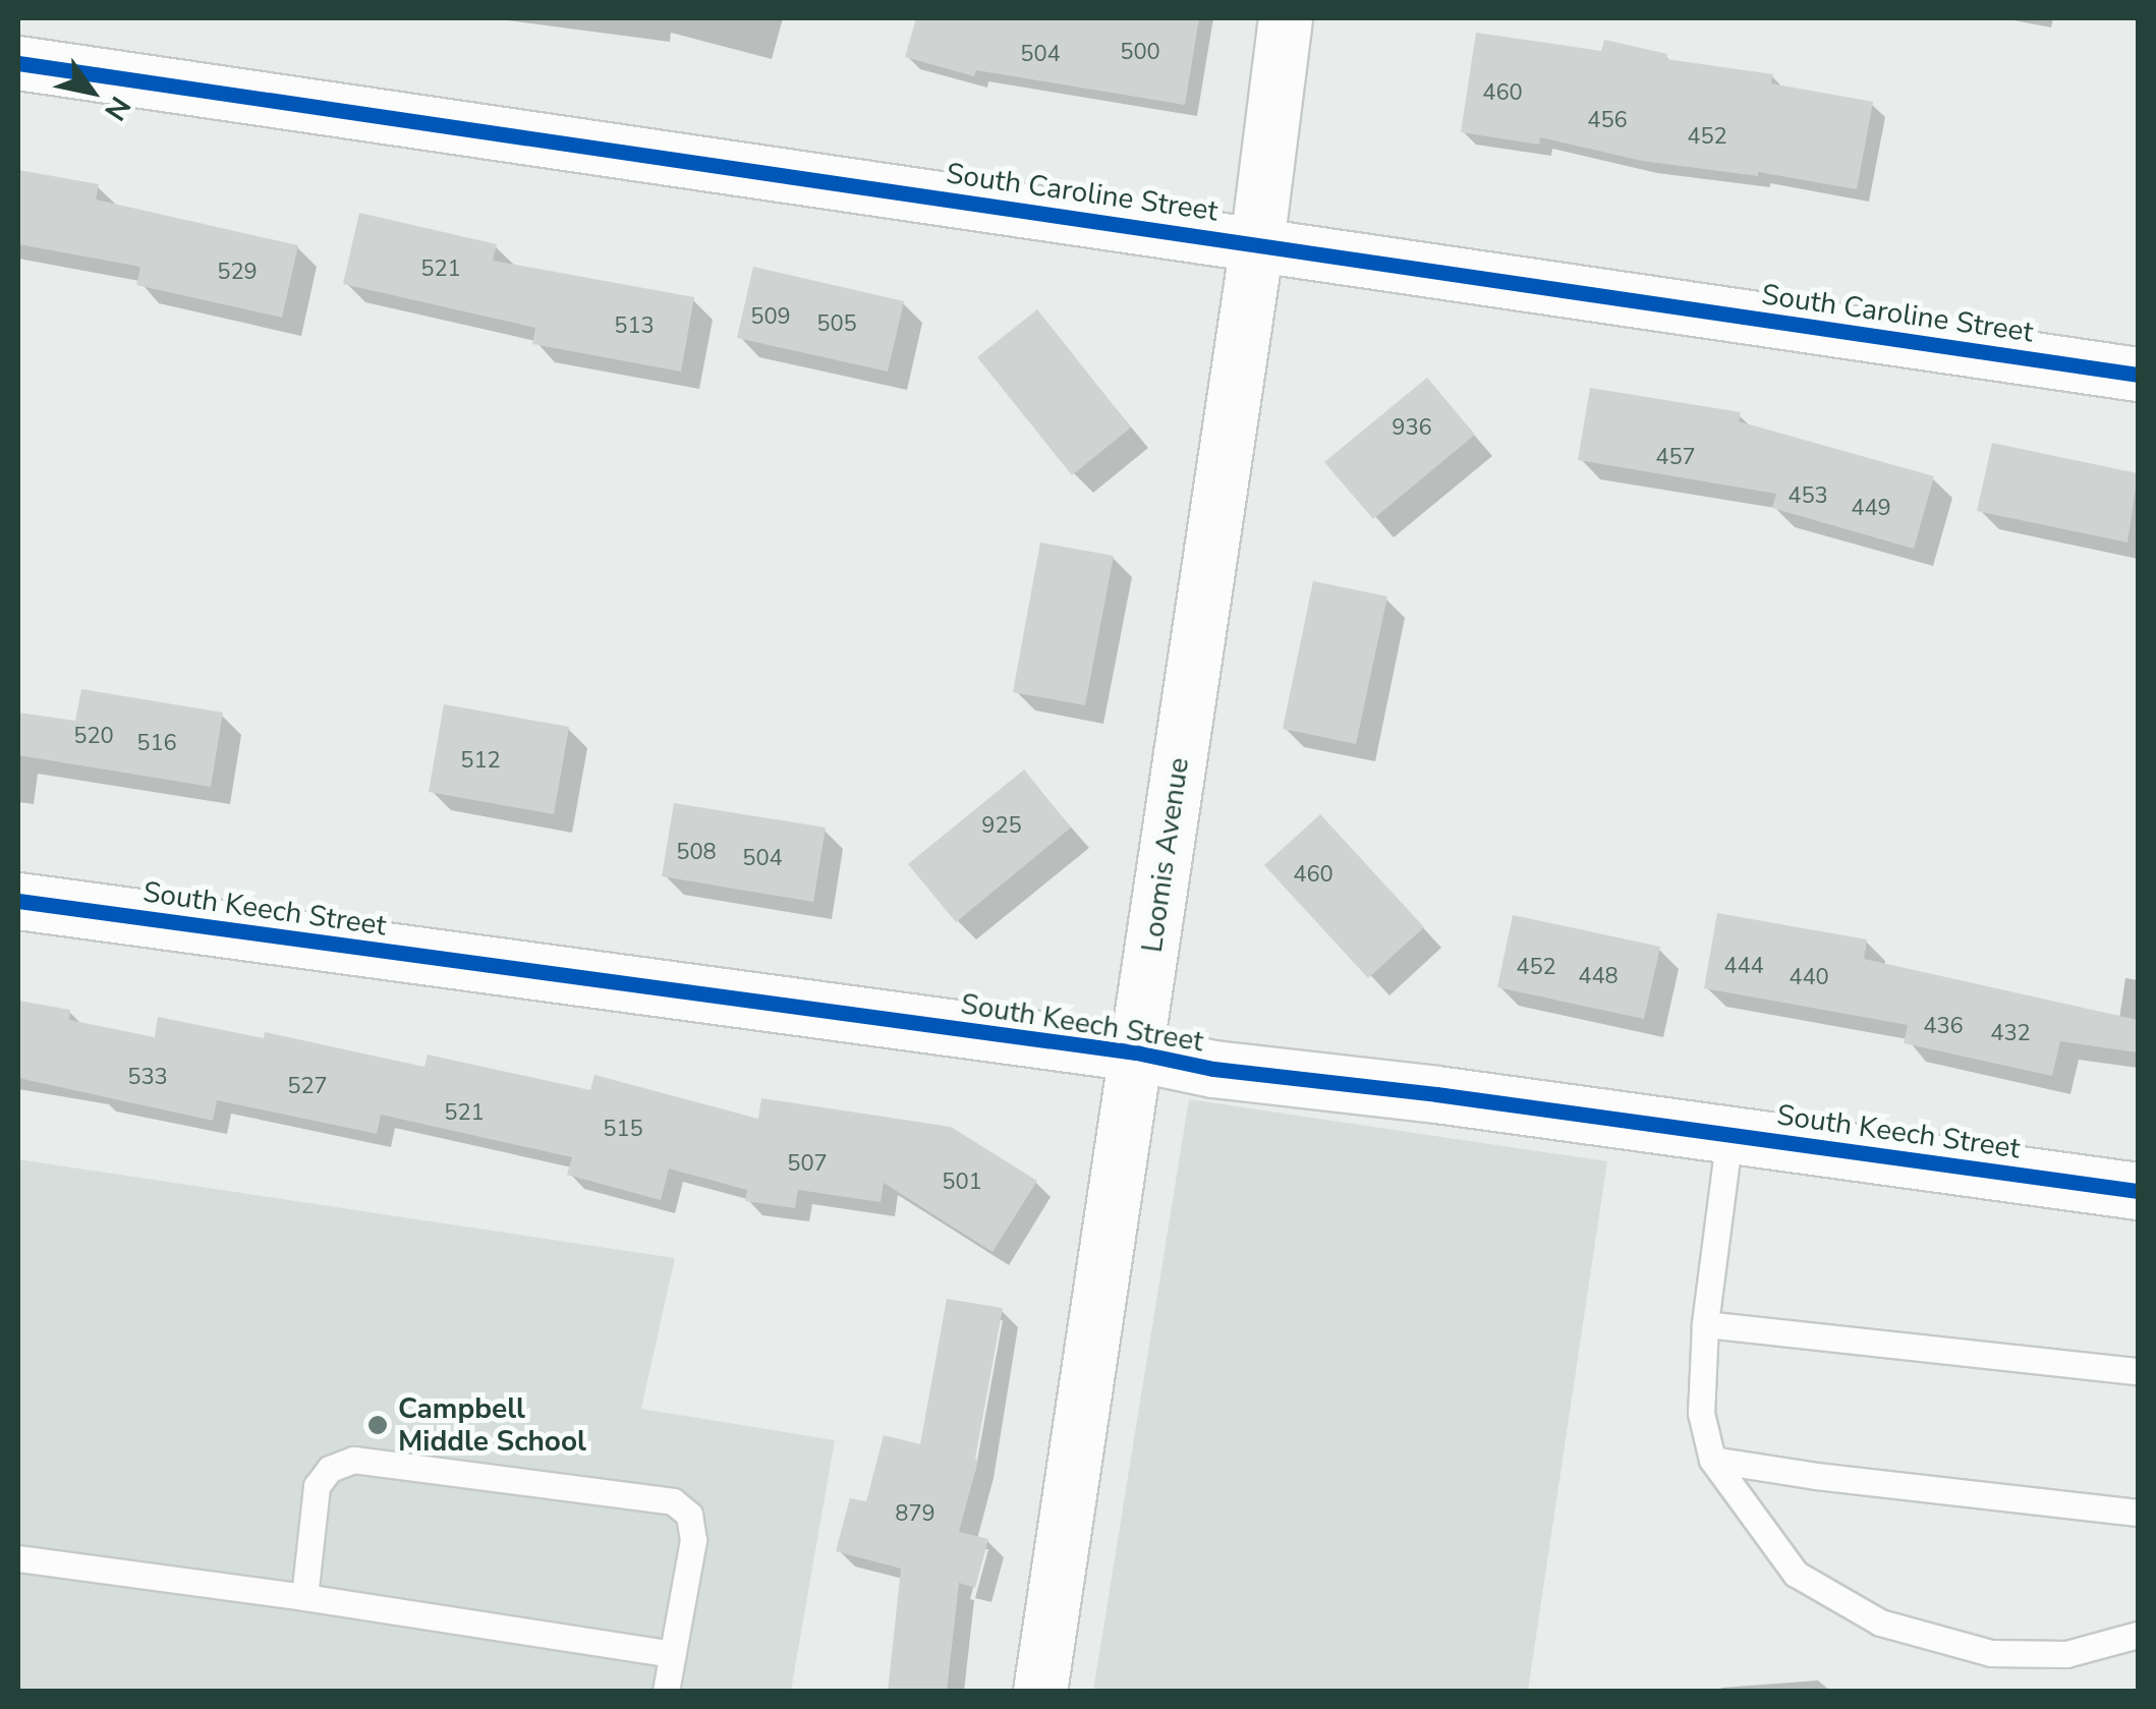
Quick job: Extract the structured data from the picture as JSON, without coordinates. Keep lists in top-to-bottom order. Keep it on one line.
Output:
{"streets":{"street":["South Caroline Street","Loomis Avenue","South Keech Street"]},"crossings":[["South Caroline Street","Loomis Avenue"],["Loomis Avenue","South Keech Street"]],"places":["Campbell Middle School"],"house_numbers":["500","504","460","456","452","521","529","509","505","513","936","457","453","449","520","516","512","925","508","504","460","444","452","448","440","436","432","533","527","521","515","507","501","879"],"north":"bottom right"}
